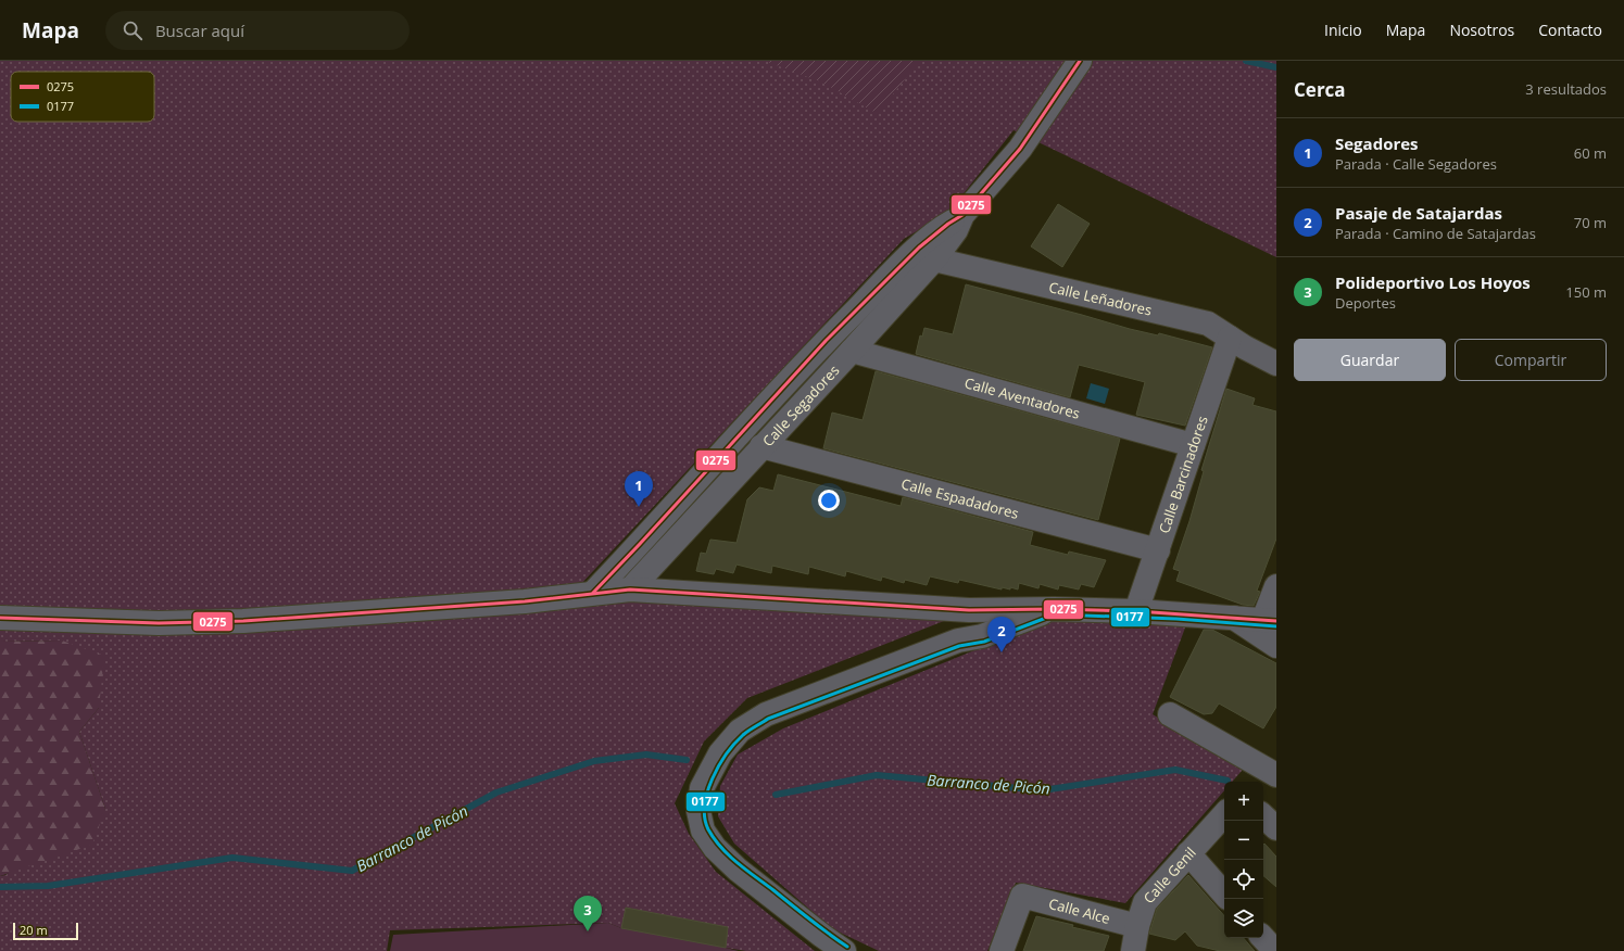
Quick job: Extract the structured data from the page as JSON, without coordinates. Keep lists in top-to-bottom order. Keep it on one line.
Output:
{"streets":{"street":["Calle Leñadores","Calle Aventadores","Calle Segadores","Calle Barcinadores","Calle Espadadores","Calle Genil","Calle Alce"]},"crossings":[["Calle Leñadores","Calle Segadores"],["Calle Leñadores","Calle Barcinadores"],["Calle Aventadores","Calle Segadores"],["Calle Aventadores","Calle Barcinadores"],["Calle Segadores","Calle Espadadores"],["Calle Barcinadores","Calle Espadadores"],["Calle Genil","Calle Alce"]],"water":["Barranco de Picón"],"lines":["transit line 0275","transit line 0177"],"legend":["0275","0177"],"scale_bar":"20 m","page":{"header":"Mapa","search":"Buscar aquí","nav":["Inicio","Mapa","Nosotros","Contacto"],"heading":["Cerca","3 resultados"],"list":[{"mark":"1","name":"Segadores","note":"Parada · Calle Segadores","value":"60 m"},{"mark":"2","name":"Pasaje de Satajardas","note":"Parada · Camino de Satajardas","value":"70 m"},{"mark":"3","name":"Polideportivo Los Hoyos","note":"Deportes","value":"150 m"}],"buttons":["Guardar","Compartir"],"pins":["1","2","3"],"map_buttons":["+","−"],"scale":"20 m"}}
